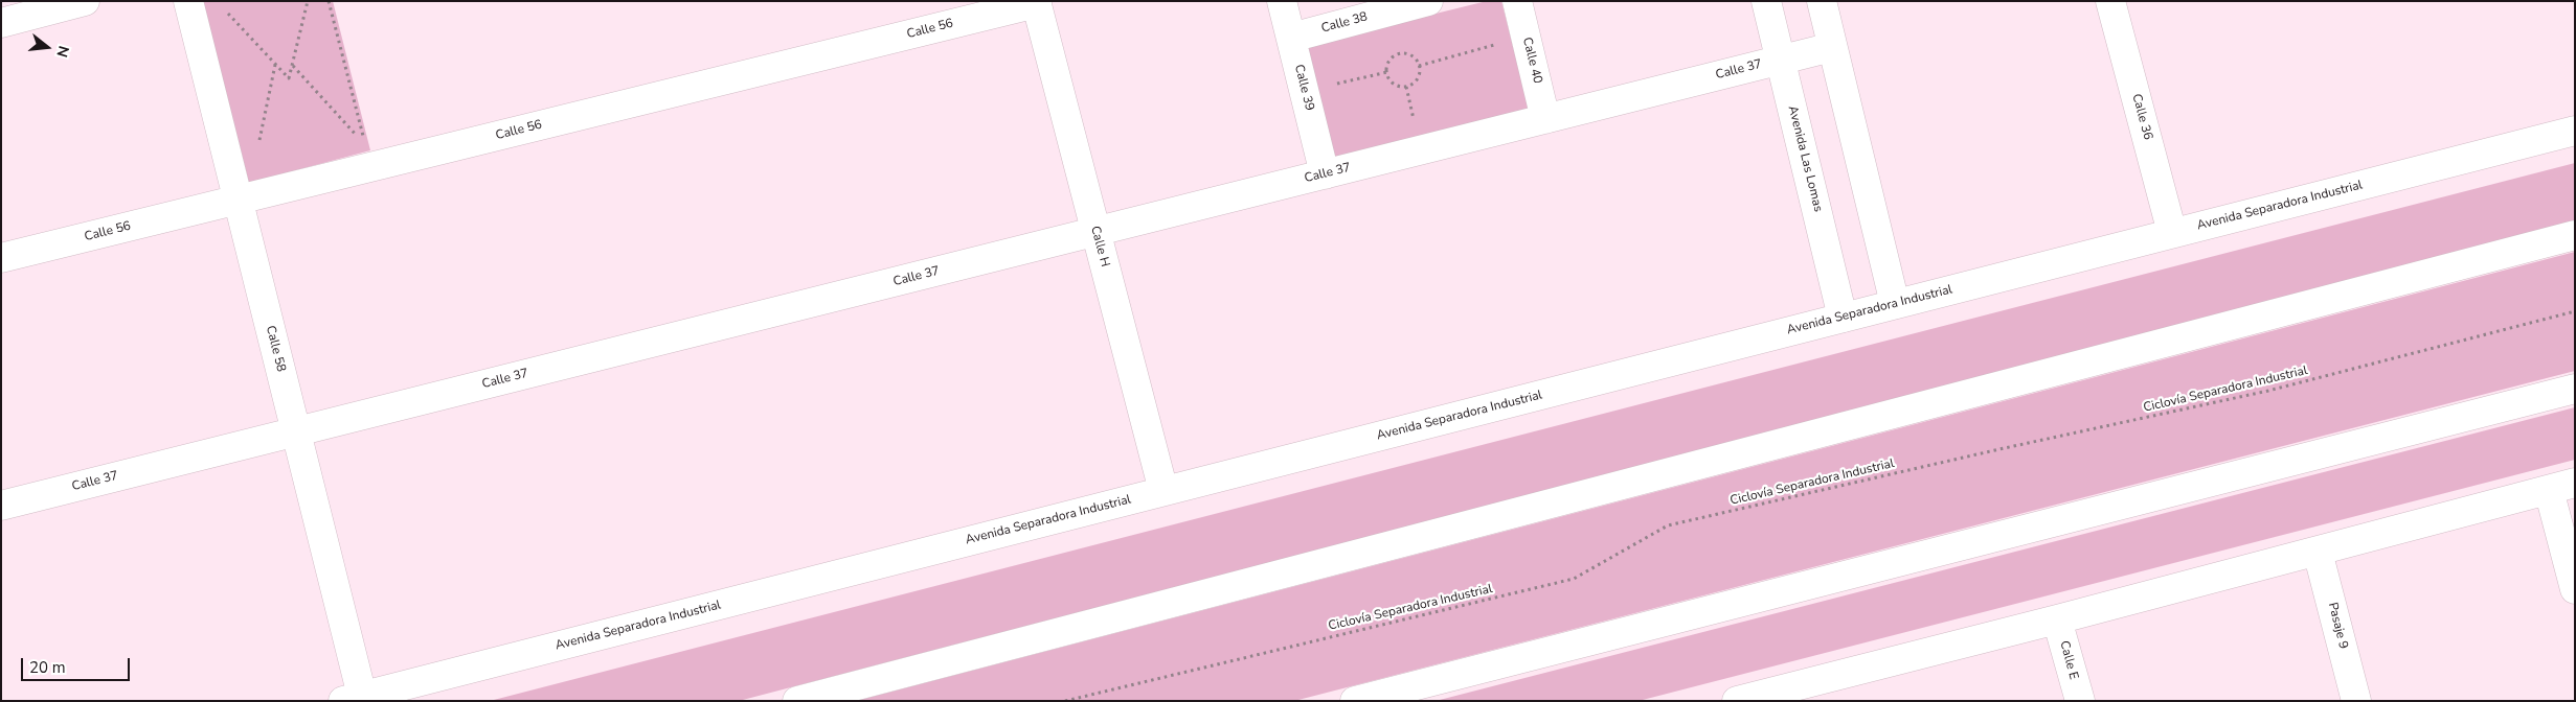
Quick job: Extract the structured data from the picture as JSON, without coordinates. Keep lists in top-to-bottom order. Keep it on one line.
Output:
{"streets":{"street":["Calle 38","Calle 56","Calle 40","Calle 37","Calle 39","Calle 36","Avenida Las Lomas","Avenida Separadora Industrial","Calle H","Calle 58","Pasaje 9","Calle E"],"path":["Ciclovía Separadora Industrial"]},"crossings":[["Calle 38","Calle 39"],["Calle 56","Calle H"],["Calle 56","Calle 58"],["Calle 40","Calle 37"],["Calle 37","Calle 39"],["Calle 37","Avenida Las Lomas"],["Calle 37","Calle H"],["Calle 37","Calle 58"],["Calle 36","Avenida Separadora Industrial"],["Avenida Las Lomas","Avenida Separadora Industrial"],["Avenida Separadora Industrial","Calle H"],["Avenida Separadora Industrial","Calle 58"]],"scale_bar":"20 m","north":"right"}
